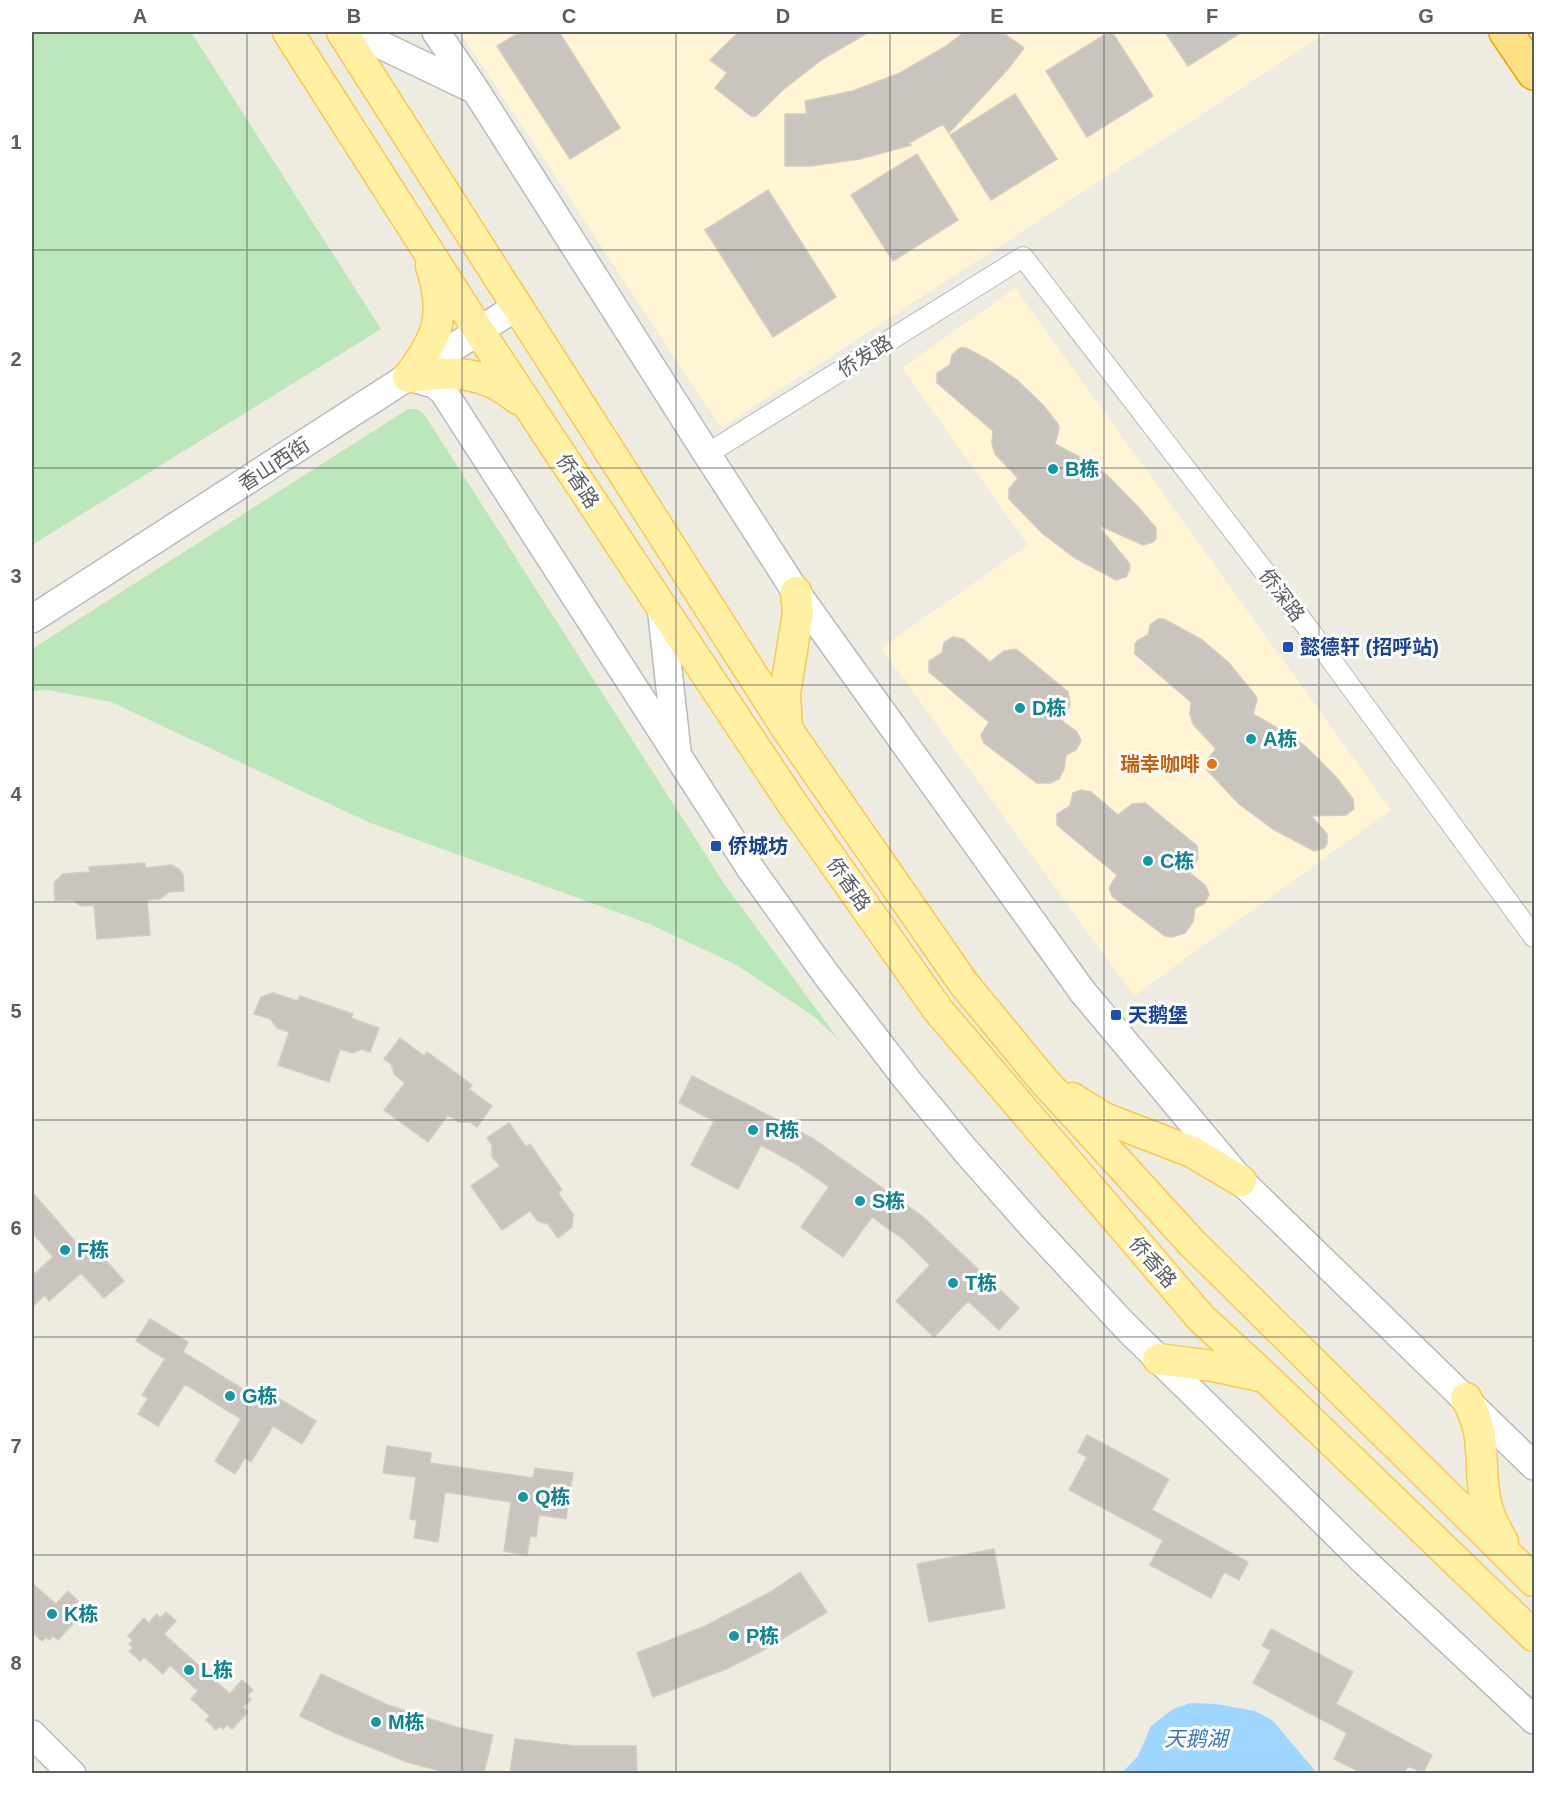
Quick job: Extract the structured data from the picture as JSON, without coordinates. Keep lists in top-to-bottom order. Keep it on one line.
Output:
{"streets":{"main road":["香山西街","侨香路"],"street":["侨发路","侨深路"]},"crossings":[["侨发路","侨深路"],["香山西街","侨香路"]],"water":["天鹅湖"],"places":{"other":["B栋","D栋","A栋","瑞幸咖啡","C栋","R栋","S栋","F栋","T栋","G栋","Q栋","K栋","P栋","L栋","M栋"],"transit":["懿德轩 (招呼站)","侨城坊","天鹅堡"]},"grid":{"columns":["A","B","C","D","E","F","G"],"rows":["1","2","3","4","5","6","7","8"]}}
